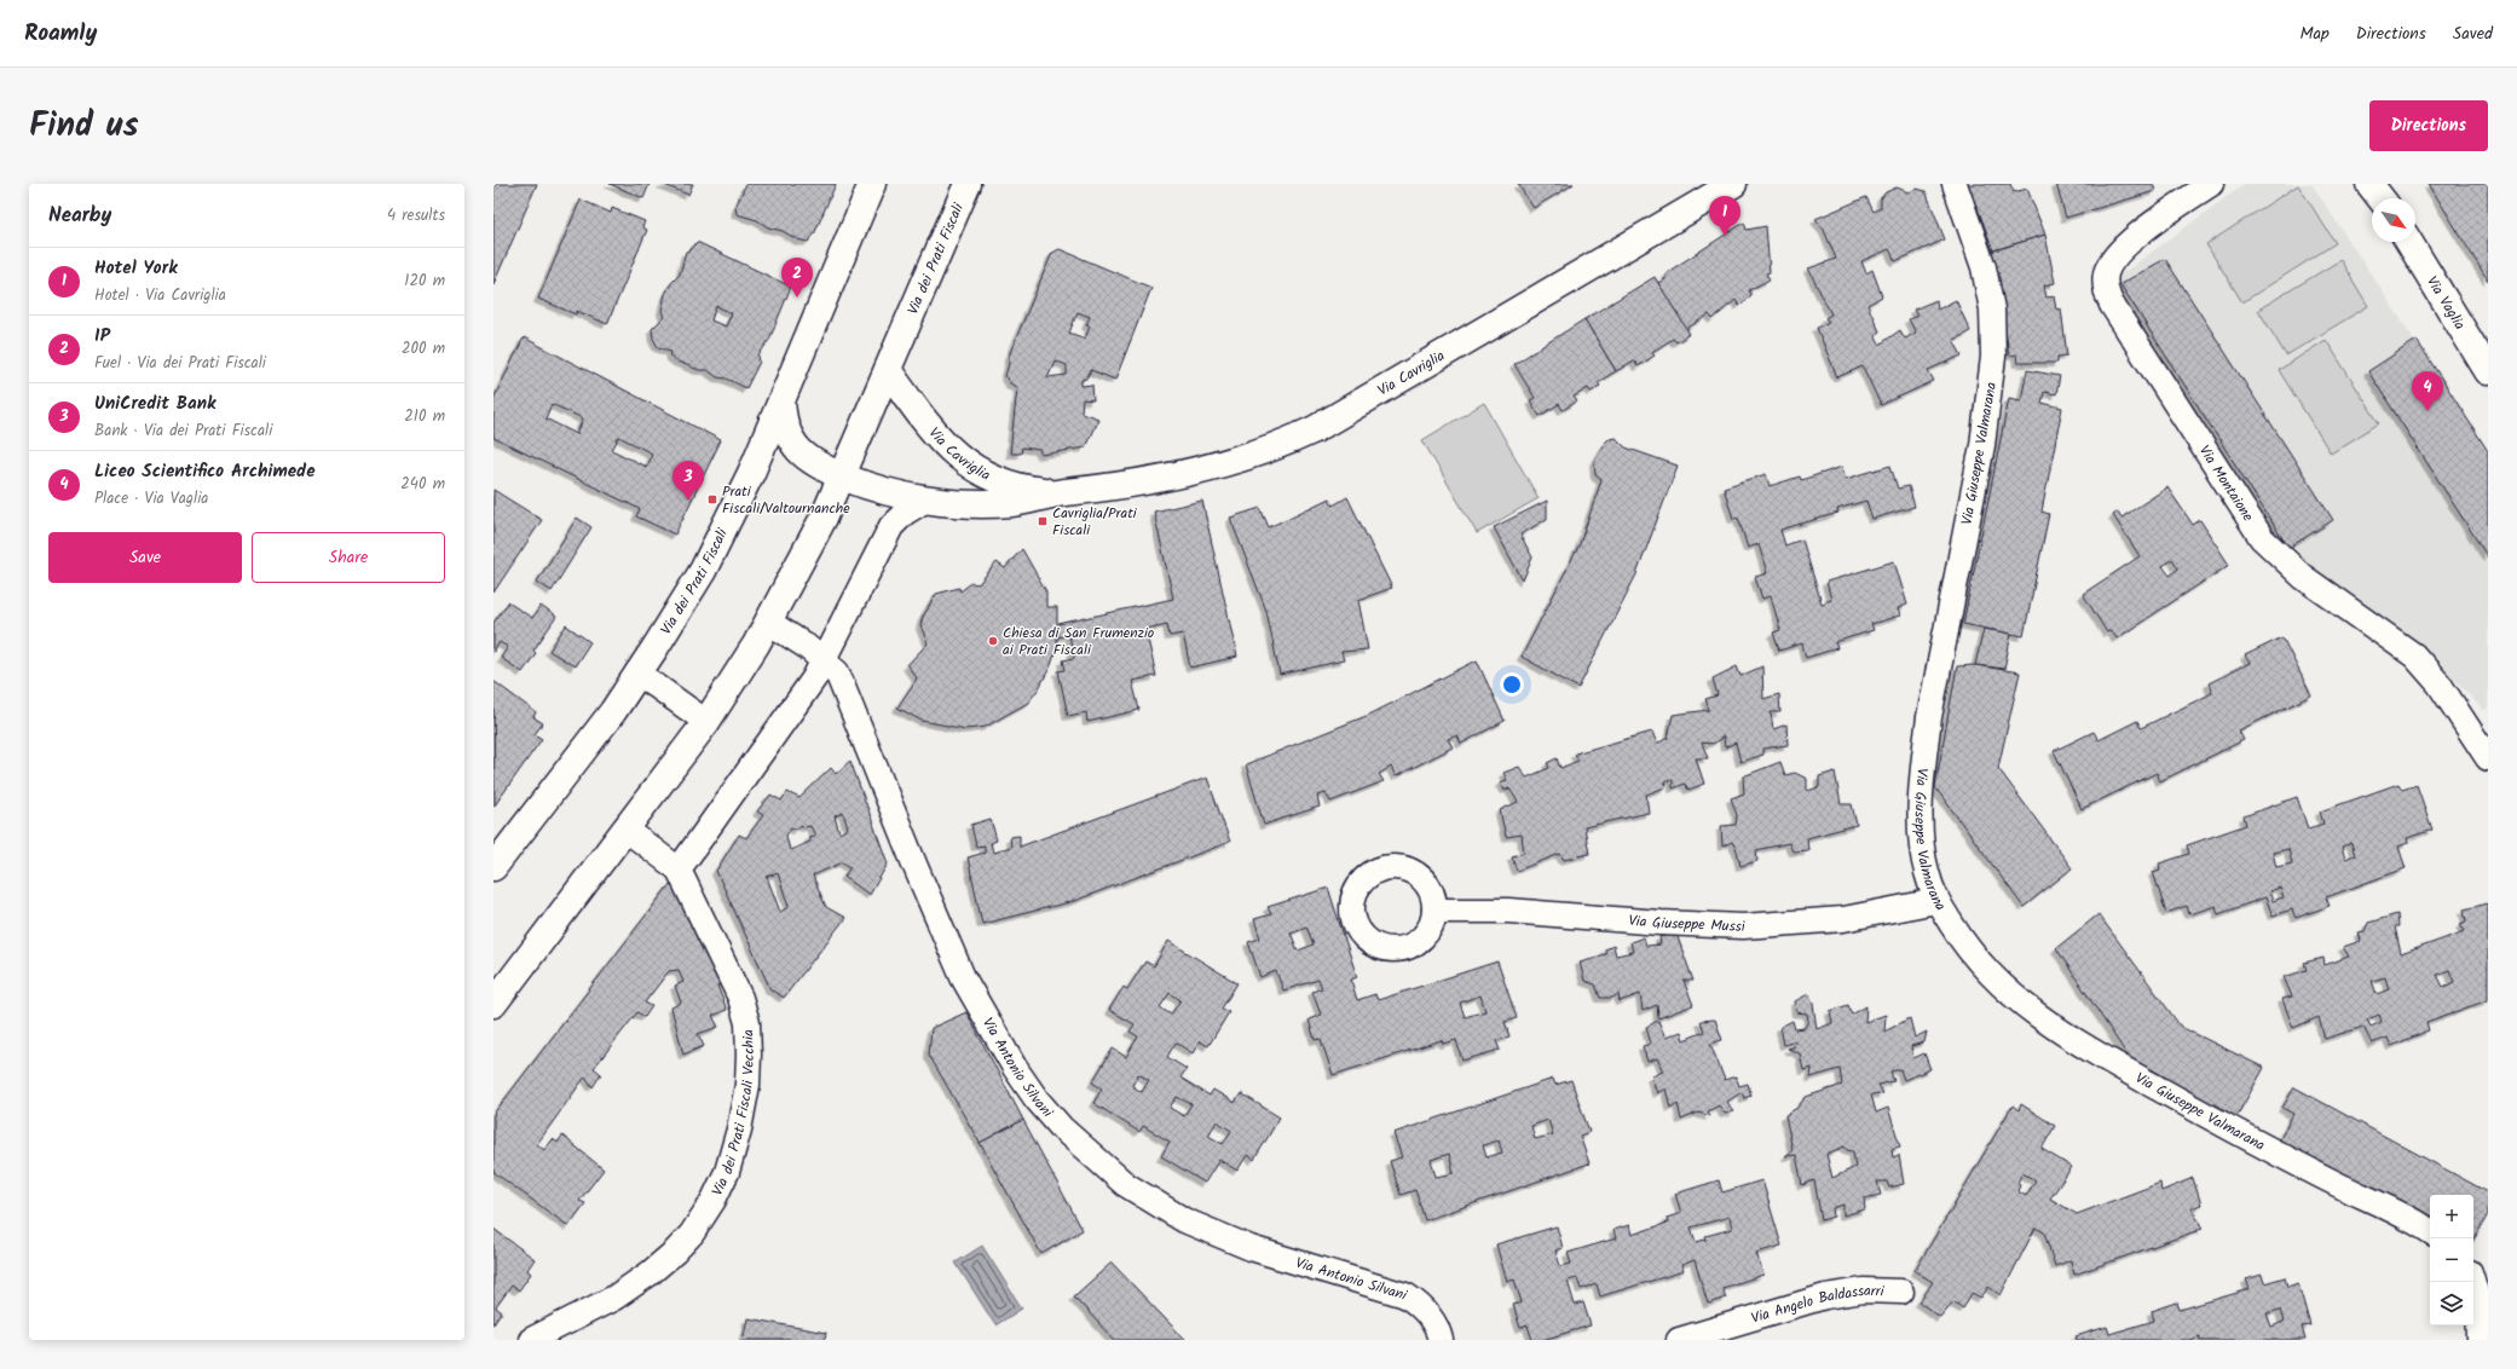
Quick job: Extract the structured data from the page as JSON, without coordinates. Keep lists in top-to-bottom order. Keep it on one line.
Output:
{"streets":{"main road":["Via dei Prati Fiscali","Via Vaglia","Via Cavriglia"],"street":["Via Giuseppe Valmarana","Via Montaione","Via Giuseppe Mussi","Via Antonio Silvani","Via dei Prati Fiscali Vecchia","Via Angelo Baldassarri"]},"crossings":[["Via dei Prati Fiscali","Via Cavriglia"],["Via Giuseppe Valmarana","Via Giuseppe Mussi"]],"places":{"transit":["Prati Fiscali/Valtournanche","Cavriglia/Prati Fiscali"],"other":["Chiesa di San Frumenzio ai Prati Fiscali"]},"north":"bottom right","page":{"header":"Roamly","nav":["Map","Directions","Saved"],"title":"Find us","buttons":["Directions",["Save","Share"]],"heading":["Nearby","4 results"],"pins":["1","2","4","3"],"list":[{"mark":"1","name":"Hotel York","note":"Hotel · Via Cavriglia","value":"120 m"},{"mark":"2","name":"IP","note":"Fuel · Via dei Prati Fiscali","value":"200 m"},{"mark":"3","name":"UniCredit Bank","note":"Bank · Via dei Prati Fiscali","value":"210 m"},{"mark":"4","name":"Liceo Scientifico Archimede","note":"Place · Via Vaglia","value":"240 m"}],"map_buttons":["+","−"]}}
